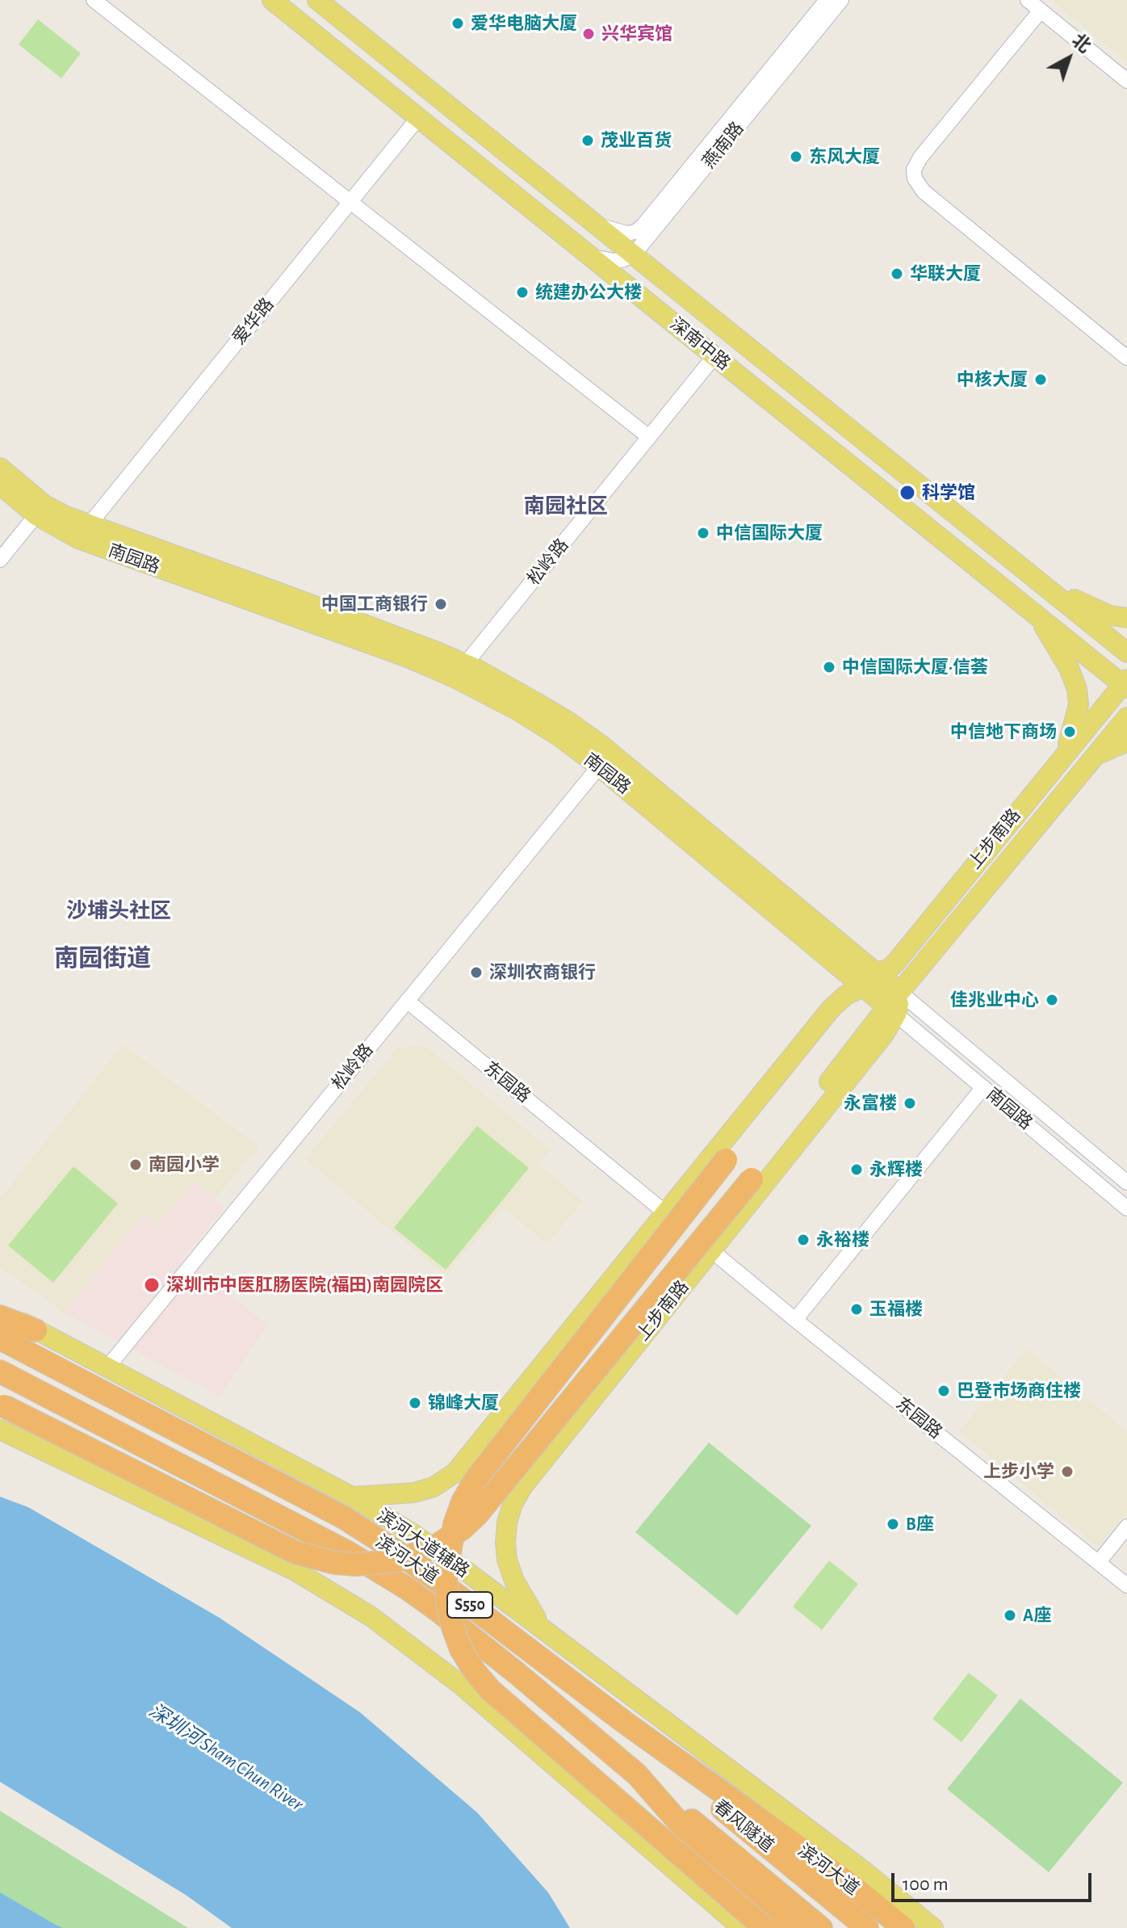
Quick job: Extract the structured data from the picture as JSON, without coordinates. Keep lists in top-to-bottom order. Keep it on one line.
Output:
{"streets":{"highway":["滨河大道","S550","春风隧道"],"main road":["深南中路","南园路","上步南路","滨河大道辅路"],"street":["燕南路","爱华路","松岭路","东园路"]},"crossings":[["燕南路","深南中路"],["爱华路","深南中路"],["爱华路","南园路"],["深南中路","松岭路"],["深南中路","上步南路"],["南园路","松岭路"],["南园路","上步南路"],["松岭路","东园路"],["松岭路","滨河大道辅路"],["上步南路","东园路"],["上步南路","滨河大道辅路"],["滨河大道","春风隧道"]],"districts":["南园社区","沙埔头社区","南园街道"],"water":["深圳河 Sham Chun River"],"places":["爱华电脑大厦","兴华宾馆","茂业百货","东风大厦","华联大厦","统建办公大楼","中核大厦","科学馆","中信国际大厦","中国工商银行","中信国际大厦·信荟","中信地下商场","深圳农商银行","佳兆业中心","永富楼","南园小学","永辉楼","永裕楼","深圳市中医肛肠医院(福田)南园院区","玉福楼","巴登市场商住楼","锦峰大厦","上步小学","B座","A座"],"scale_bar":"100 m","north":"top right"}
